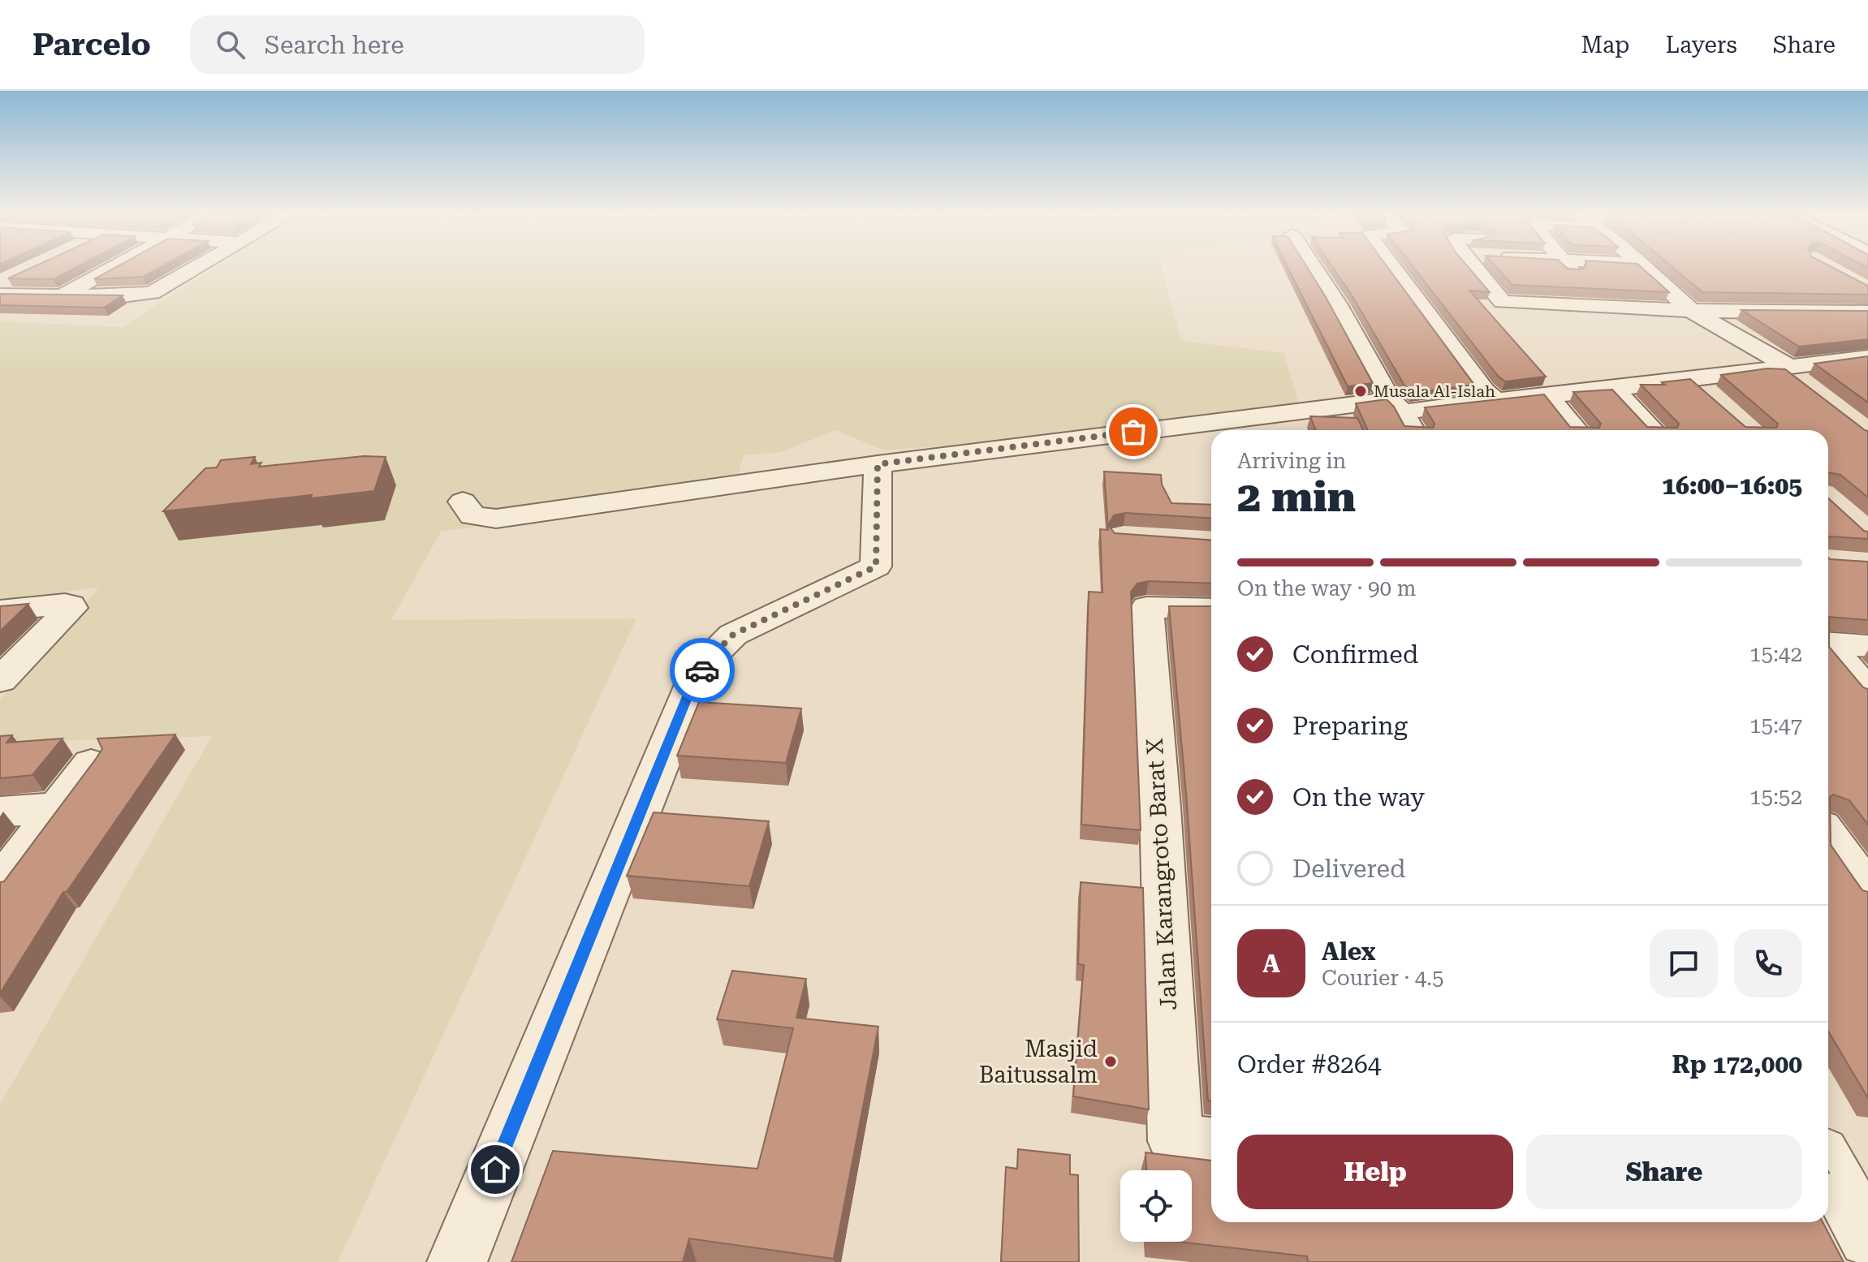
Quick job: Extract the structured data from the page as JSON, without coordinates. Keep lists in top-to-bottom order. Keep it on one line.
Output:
{"streets":{"street":["Jalan Karangroto Barat X"]},"places":["Musala Al-Islah","Masjid Baitussalm"],"page":{"header":"Parcelo","search":"Search here","nav":["Map","Layers","Share"],"heading":["2 min","Arriving in","16:00–16:05"],"panel":["Alex","Courier · 4.5","Order #8264","Rp 172,000"],"bar":"On the way · 90 m","list":[["Confirmed","15:42"],["Preparing","15:47"],["On the way","15:52"],"Delivered"],"round":"A","buttons":["Help","Share"]}}
